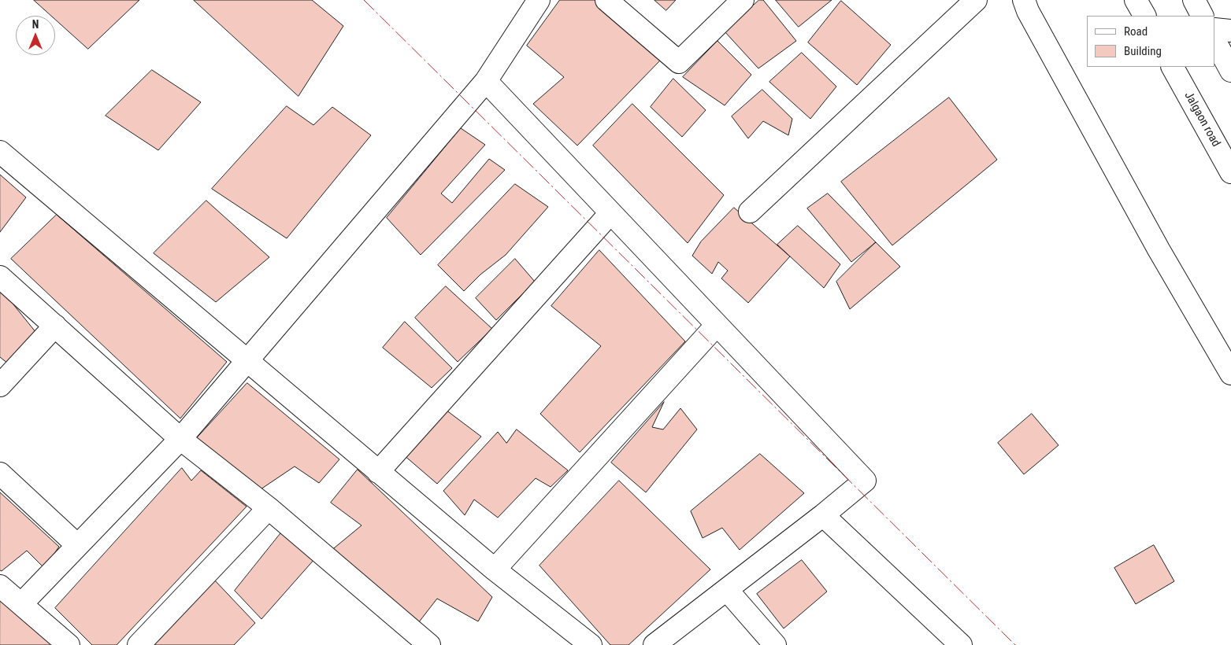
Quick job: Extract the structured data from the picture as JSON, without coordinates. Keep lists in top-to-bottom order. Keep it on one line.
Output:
{"streets":{"main road":["Jalgaon road"]},"legend":["Road","Building"],"north":"top"}
